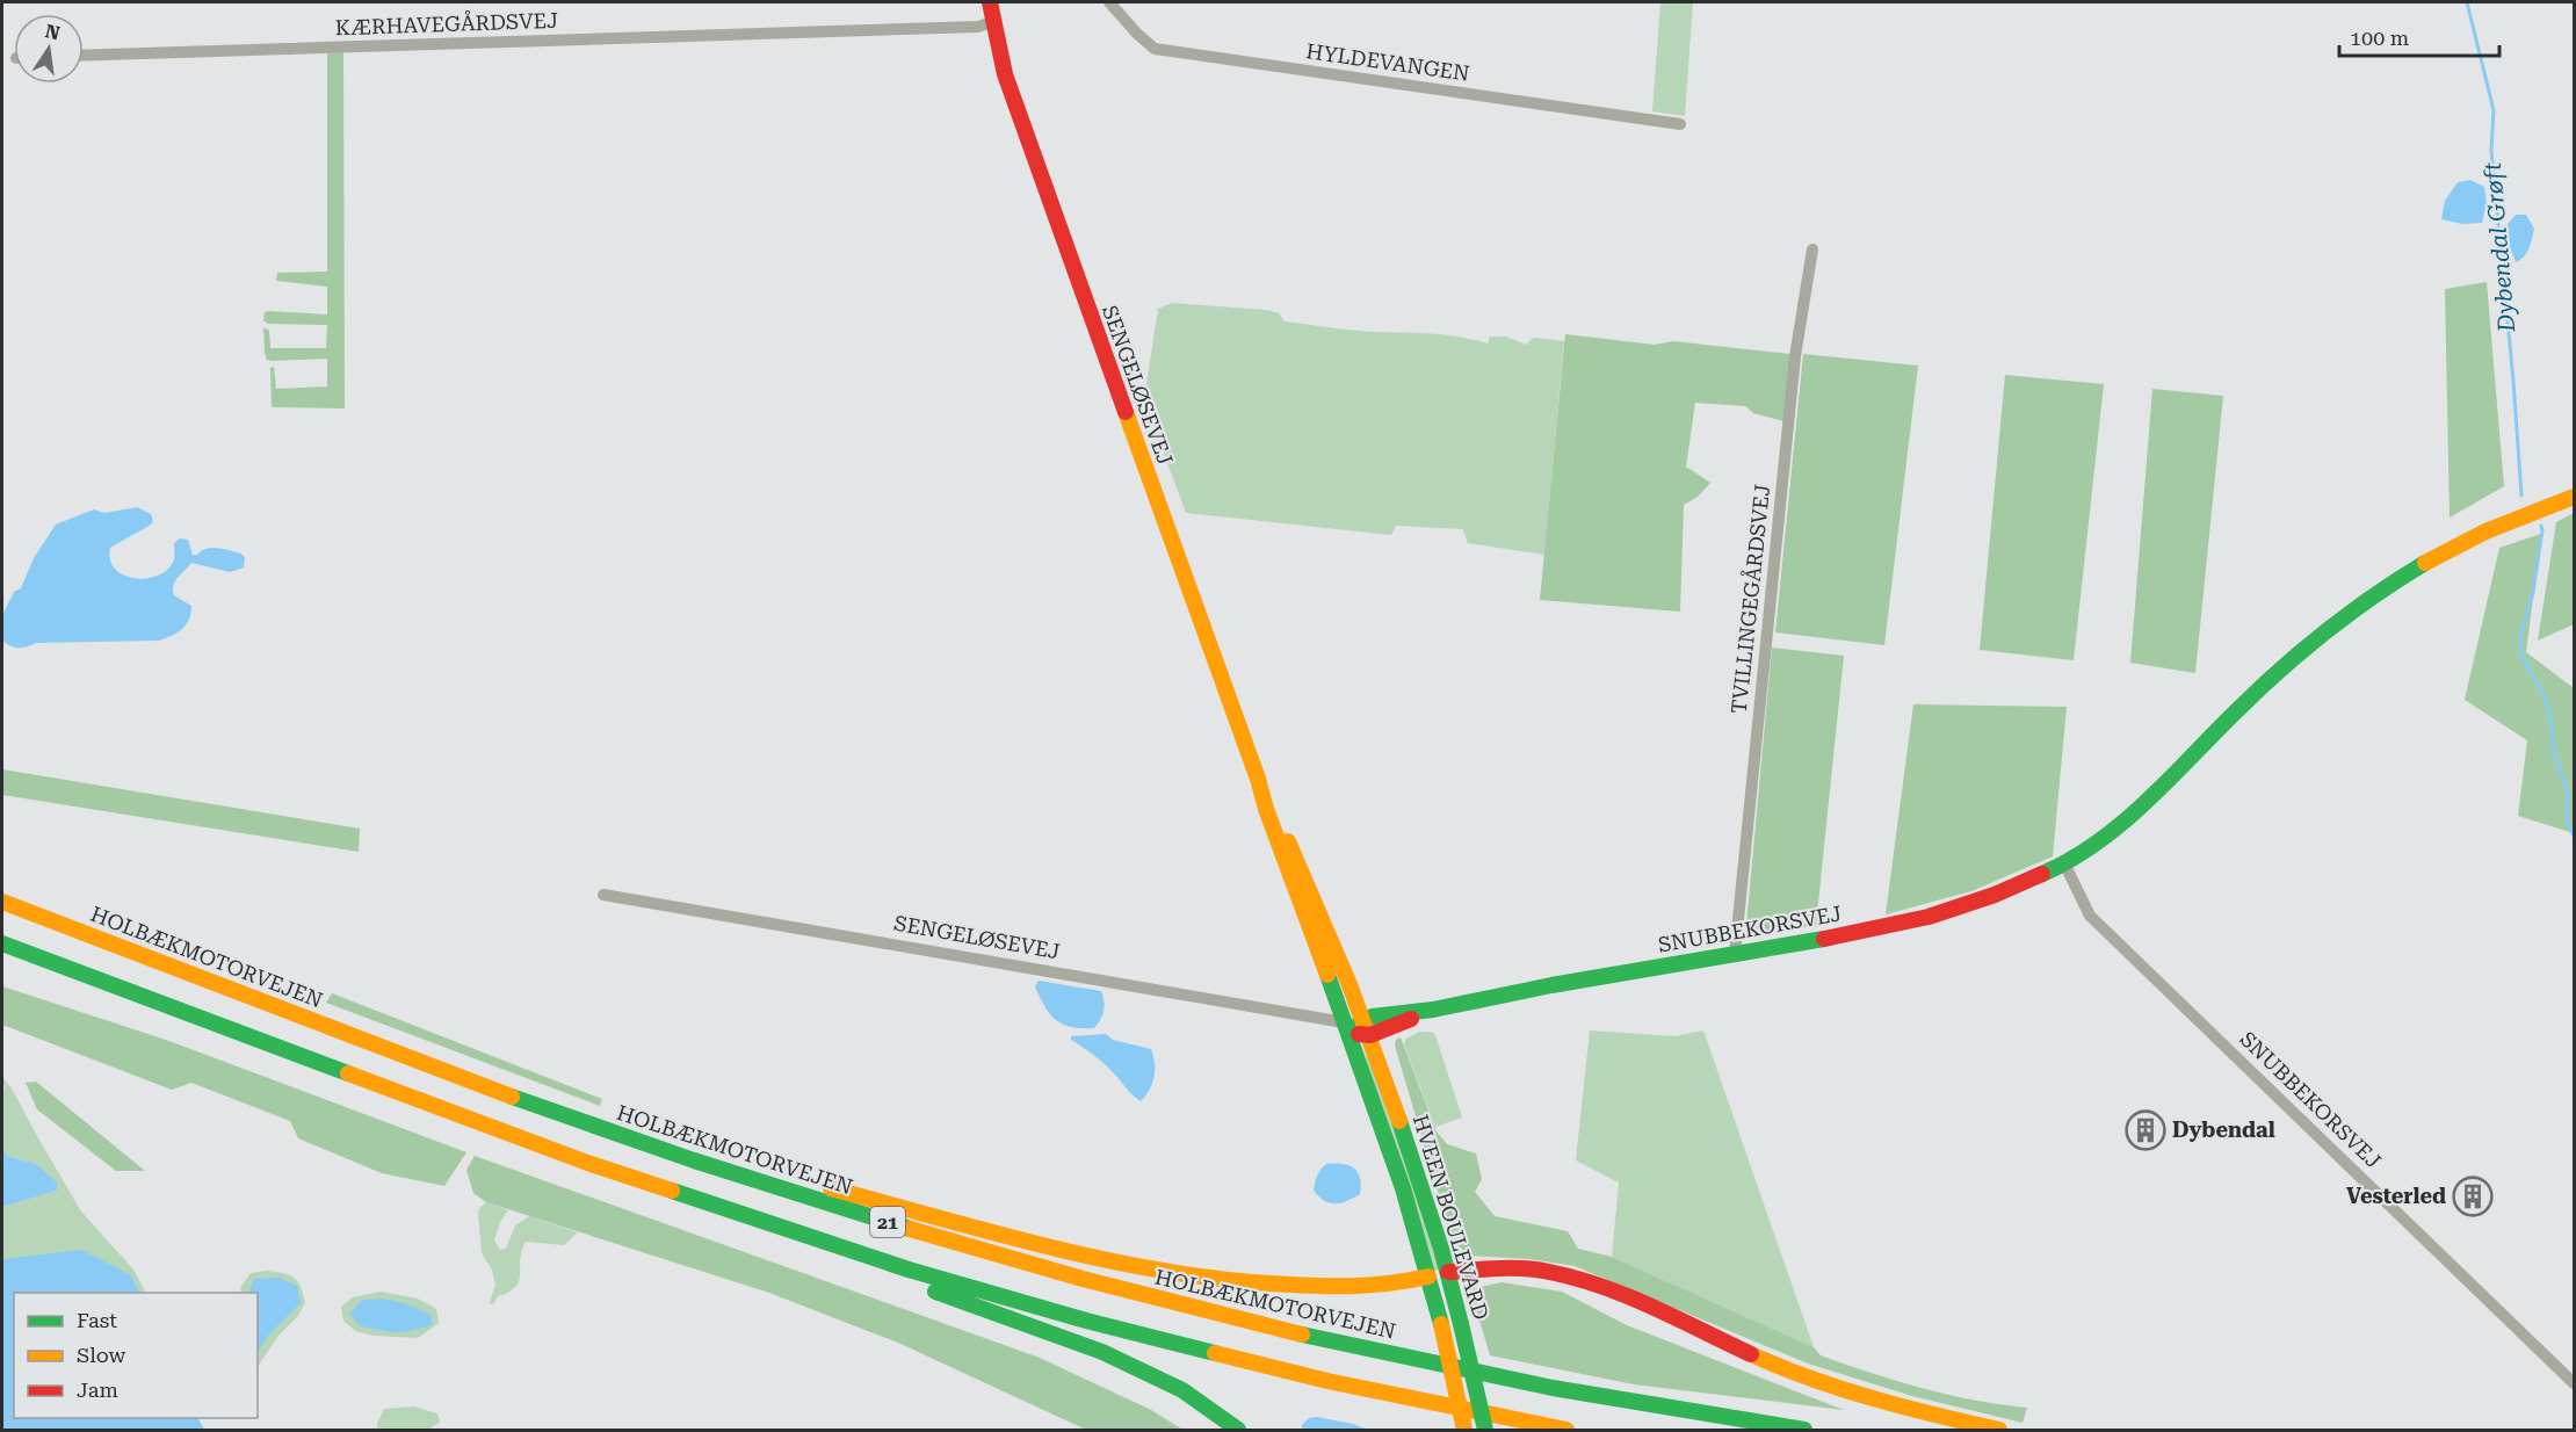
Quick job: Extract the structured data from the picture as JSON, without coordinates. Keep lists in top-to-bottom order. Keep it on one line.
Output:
{"streets":{"main road":["SENGELØSEVEJ","SNUBBEKORSVEJ","HOLBÆKMOTORVEJEN","HVEEN BOULEVARD","21"],"street":["KÆRHAVEGÅRDSVEJ","HYLDEVANGEN","TVILLINGEGÅRDSVEJ"]},"crossings":[["KÆRHAVEGÅRDSVEJ","SENGELØSEVEJ"],["SENGELØSEVEJ","SNUBBEKORSVEJ"],["SENGELØSEVEJ","HVEEN BOULEVARD"],["TVILLINGEGÅRDSVEJ","SNUBBEKORSVEJ"],["SNUBBEKORSVEJ","HVEEN BOULEVARD"]],"water":["Dybendal Grøft"],"places":{"building":["Dybendal","Vesterled"]},"legend":["Fast","Slow","Jam"],"scale_bar":"100 m","north":"top"}
